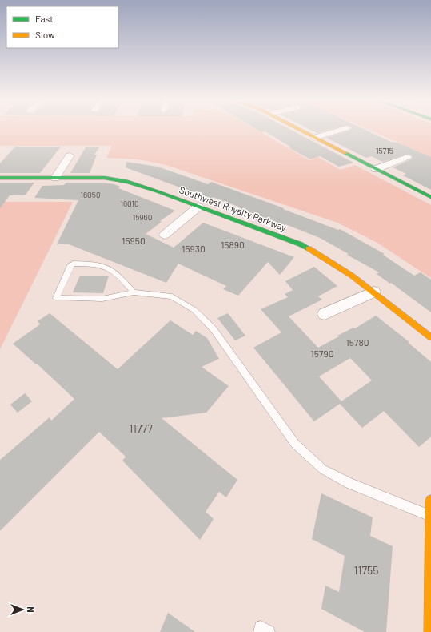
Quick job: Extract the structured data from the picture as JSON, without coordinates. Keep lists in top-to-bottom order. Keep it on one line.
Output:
{"streets":{"street":["Southwest Royalty Parkway"]},"house_numbers":["15715","16050","16010","15960","15950","15890","15930","15780","15790","11777","11755"],"legend":["Fast","Slow"],"north":"right"}
